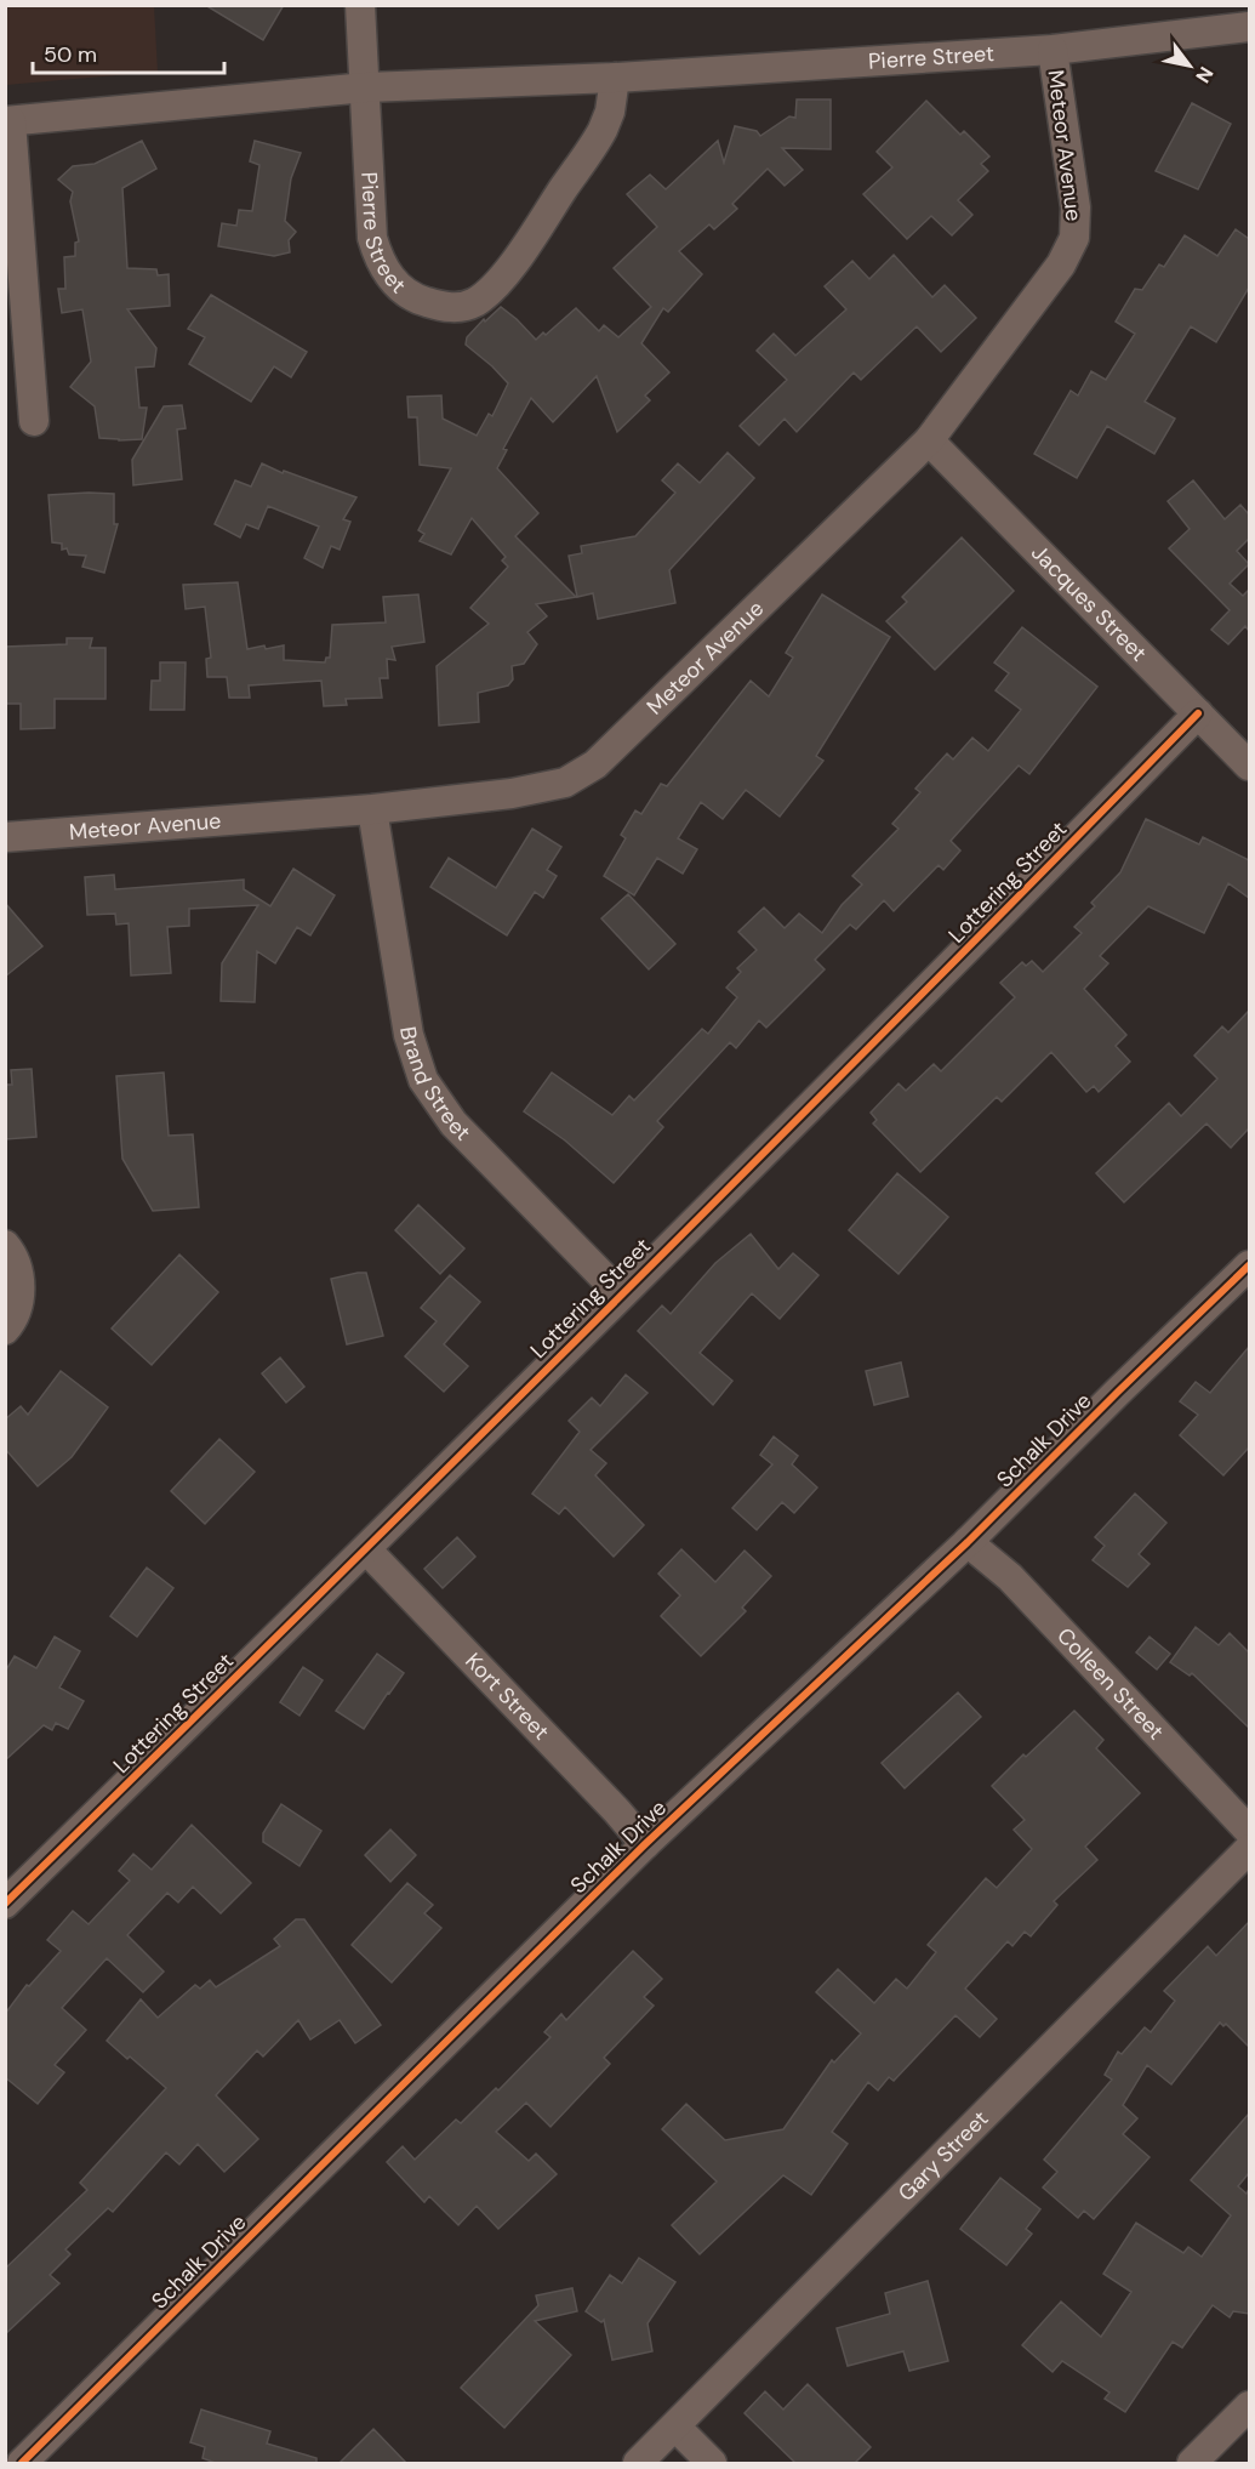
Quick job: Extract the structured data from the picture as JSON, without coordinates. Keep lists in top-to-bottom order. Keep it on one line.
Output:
{"streets":{"street":["Pierre Street","Meteor Avenue","Jacques Street","Lottering Street","Brand Street","Schalk Drive","Colleen Street","Kort Street","Gary Street"]},"crossings":[["Pierre Street","Meteor Avenue"],["Meteor Avenue","Jacques Street"],["Meteor Avenue","Brand Street"],["Jacques Street","Lottering Street"],["Lottering Street","Brand Street"],["Lottering Street","Kort Street"],["Schalk Drive","Colleen Street"],["Schalk Drive","Kort Street"]],"scale_bar":"50 m","north":"bottom right"}
